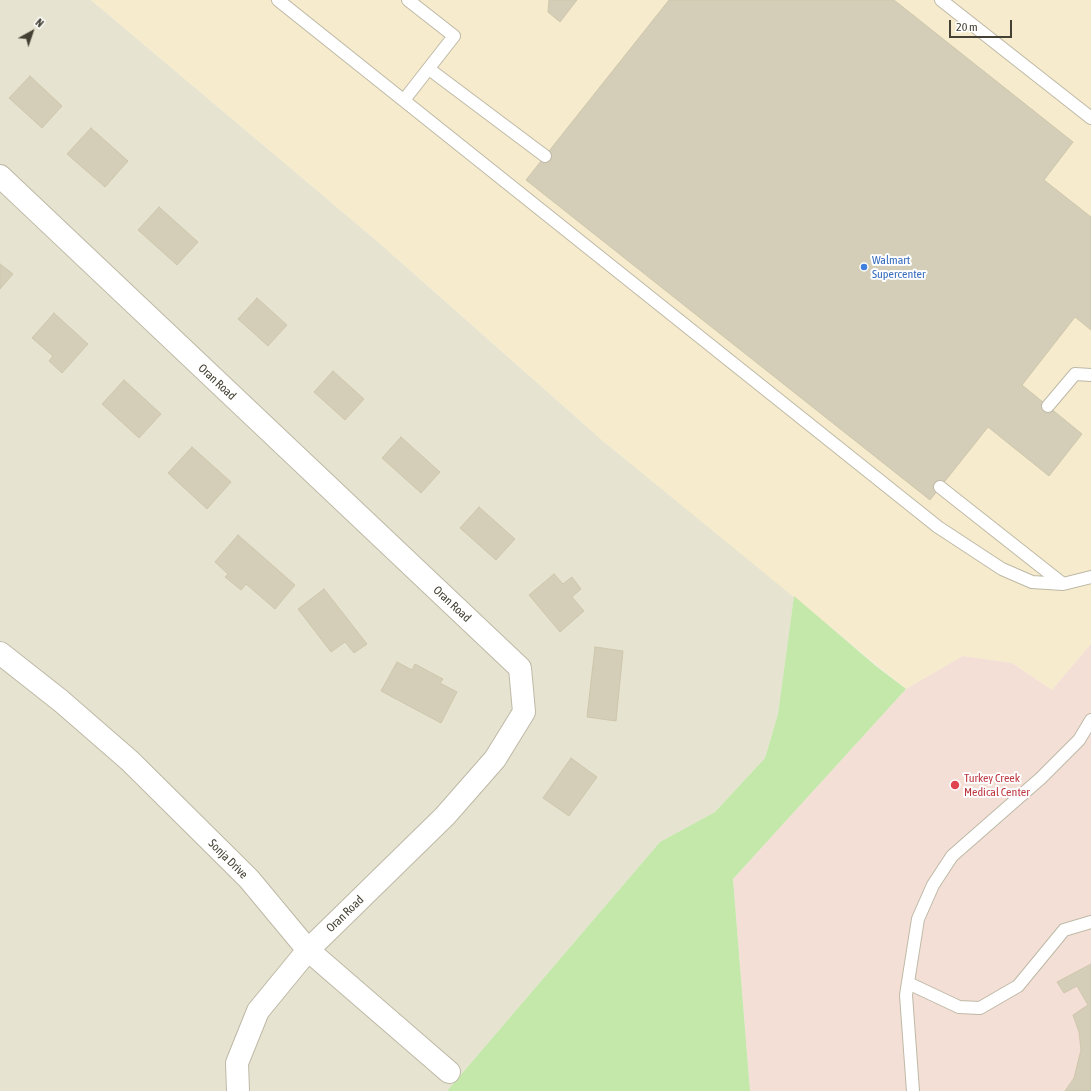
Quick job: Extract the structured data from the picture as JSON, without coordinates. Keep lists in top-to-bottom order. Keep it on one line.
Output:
{"streets":{"street":["Oran Road","Sonja Drive"]},"crossings":[["Oran Road","Sonja Drive"]],"places":["Walmart Supercenter","Turkey Creek Medical Center"],"scale_bar":"20 m","north":"top right"}
